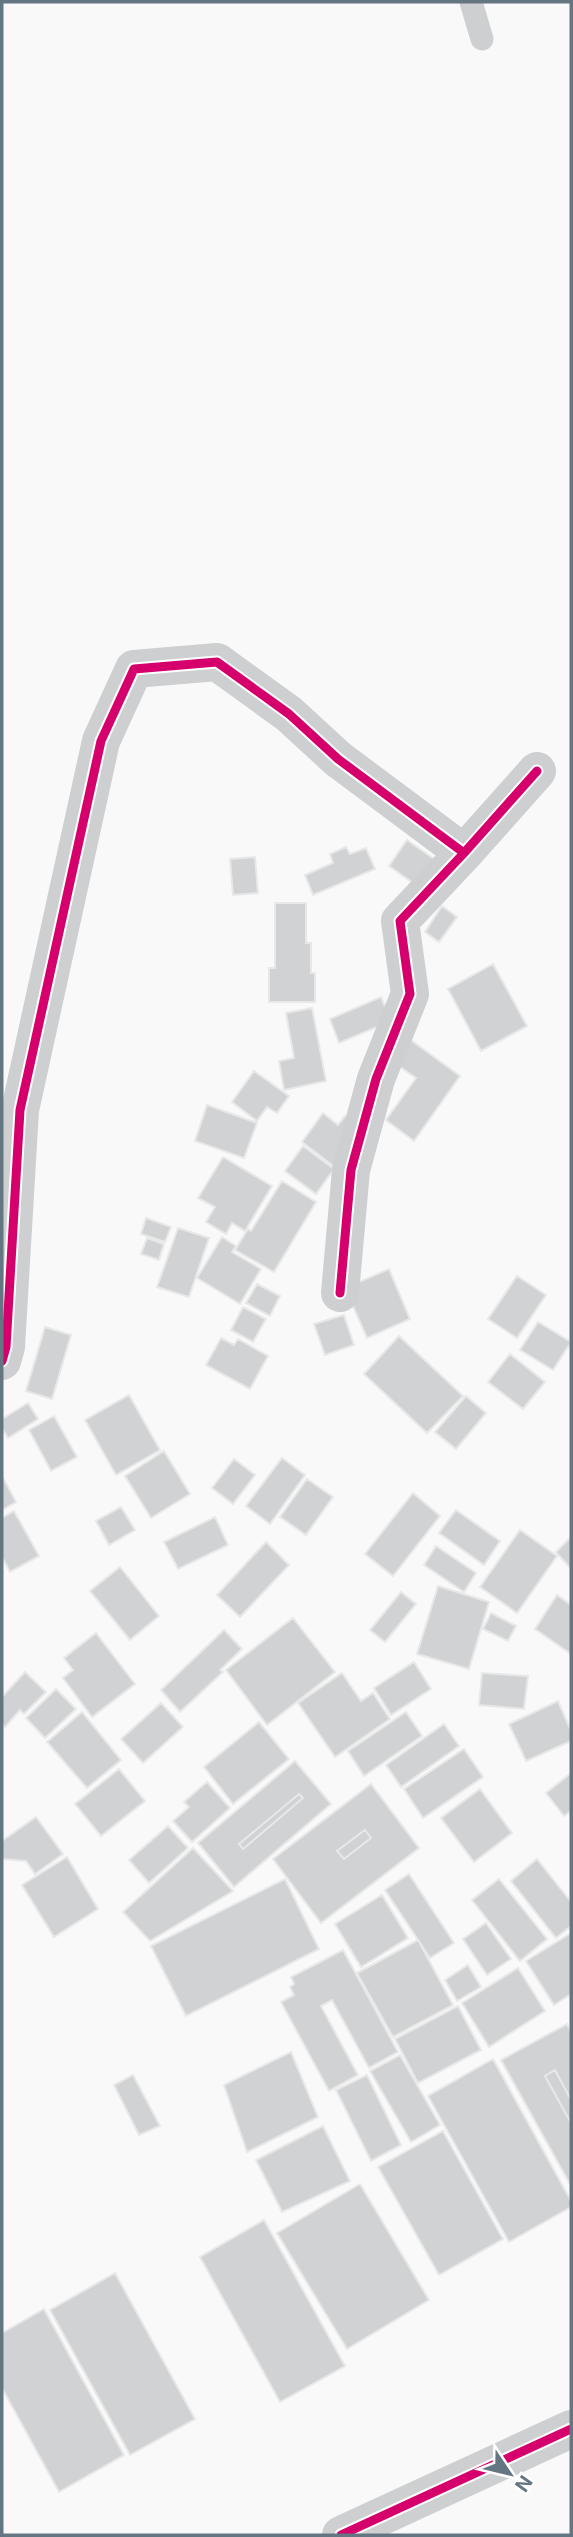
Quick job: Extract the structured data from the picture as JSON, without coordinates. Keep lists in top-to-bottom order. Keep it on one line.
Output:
{"north":"bottom right"}
